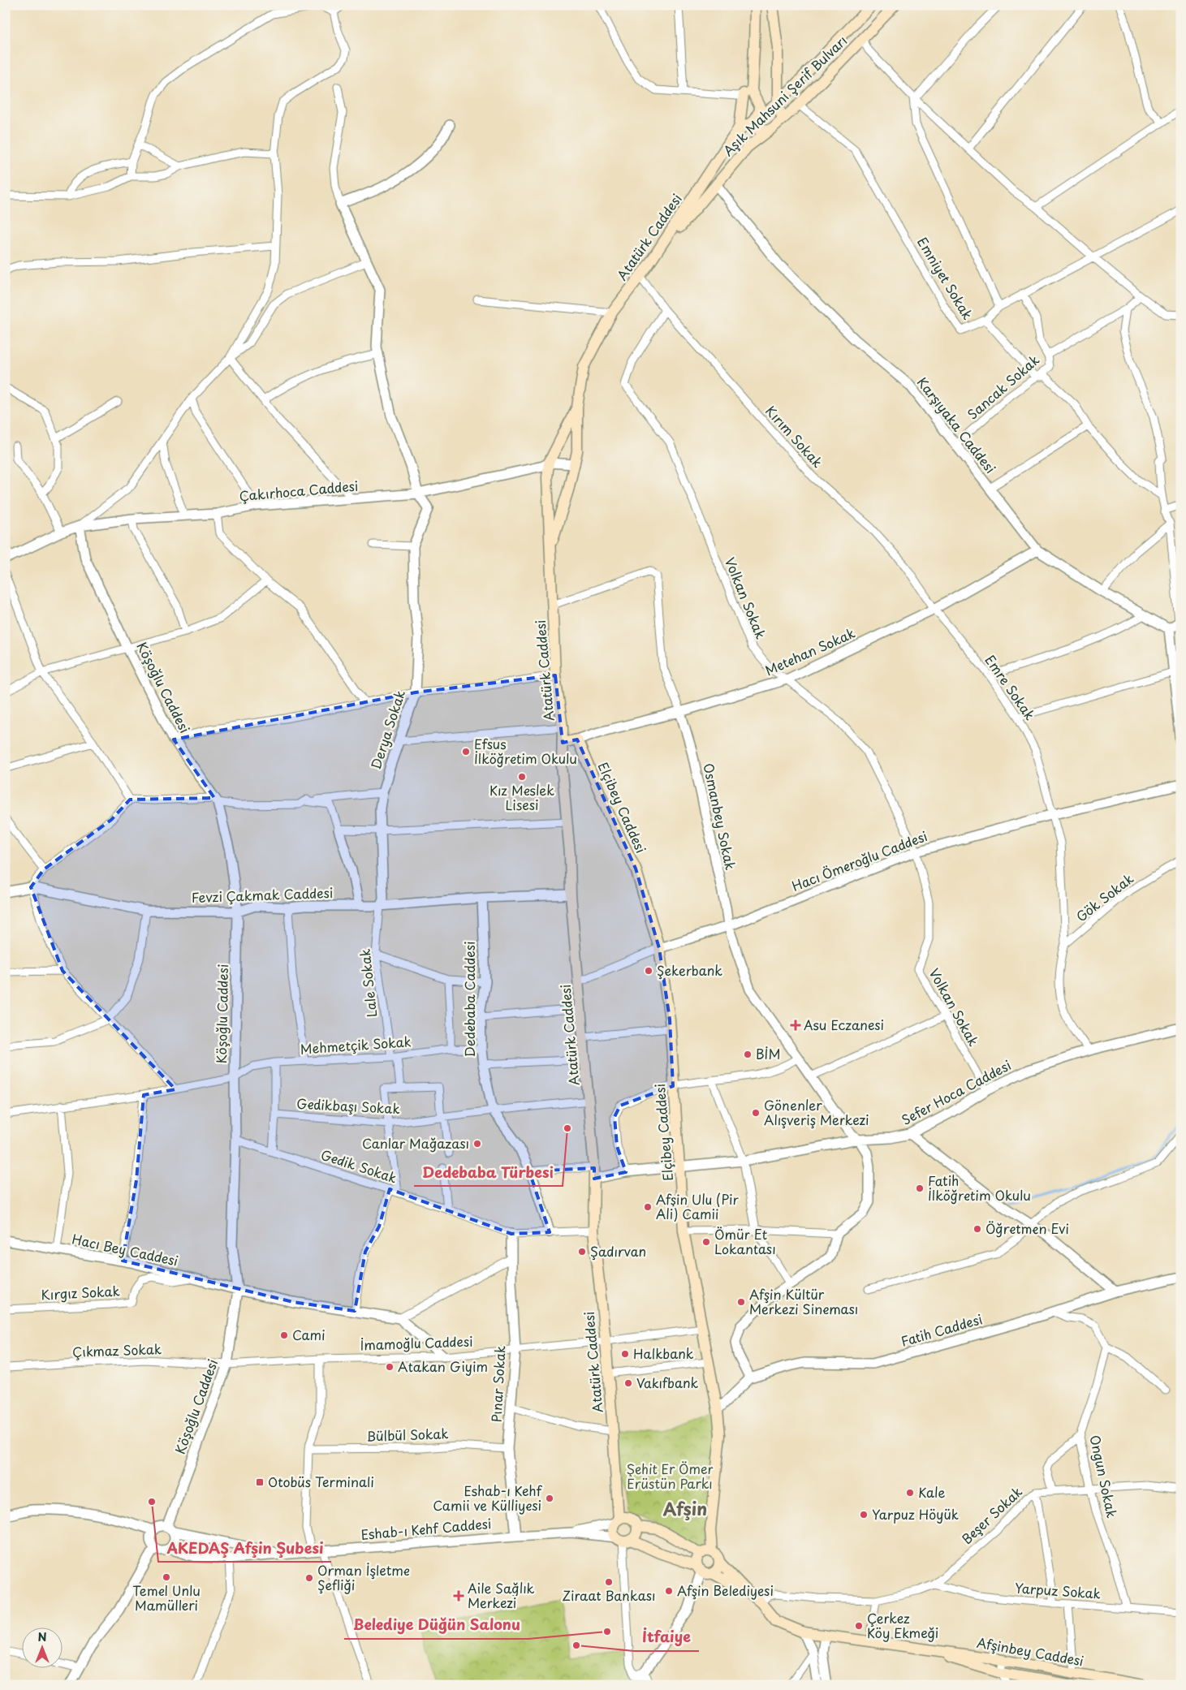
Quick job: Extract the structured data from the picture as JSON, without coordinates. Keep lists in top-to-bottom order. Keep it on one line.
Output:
{"streets":{"main road":["Aşık Mahsuni Şerif Bulvarı","Atatürk Caddesi","Elçibey Caddesi","Afşinbey Caddesi"],"street":["Emniyet Sokak","Sancak Sokak","Karşıyaka Caddesi","Kırım Sokak","Çakırhoca Caddesi","Volkan Sokak","Metehan Sokak","Köşoğlu Caddesi","Emre Sokak","Derya Sokak","Osmanbey Sokak","Hacı Ömeroğlu Caddesi","Fevzi Çakmak Caddesi","Gök Sokak","Lale Sokak","Dedebaba Caddesi","Mehmetçik Sokak","Sefer Hoca Caddesi","Gedikbaşı Sokak","Gedik Sokak","Hacı Bey Caddesi","Kırgız Sokak","Fatih Caddesi","İmamoğlu Caddesi","Çıkmaz Sokak","Pınar Sokak","Bülbül Sokak","Ongun Sokak","Beşer Sokak","Eshab-ı Kehf Caddesi","Yarpuz Sokak"]},"crossings":[["Aşık Mahsuni Şerif Bulvarı","Atatürk Caddesi"],["Aşık Mahsuni Şerif Bulvarı","Emniyet Sokak"],["Aşık Mahsuni Şerif Bulvarı","Karşıyaka Caddesi"],["Atatürk Caddesi","Kırım Sokak"],["Atatürk Caddesi","Çakırhoca Caddesi"],["Atatürk Caddesi","Osmanbey Sokak"],["Atatürk Caddesi","Hacı Ömeroğlu Caddesi"],["Atatürk Caddesi","Fevzi Çakmak Caddesi"],["Atatürk Caddesi","Sefer Hoca Caddesi"],["Atatürk Caddesi","Gedikbaşı Sokak"],["Atatürk Caddesi","Gedik Sokak"],["Atatürk Caddesi","İmamoğlu Caddesi"],["Sancak Sokak","Karşıyaka Caddesi"],["Karşıyaka Caddesi","Metehan Sokak"],["Kırım Sokak","Volkan Sokak"],["Kırım Sokak","Metehan Sokak"],["Kırım Sokak","Emre Sokak"],["Çakırhoca Caddesi","Köşoğlu Caddesi"],["Çakırhoca Caddesi","Derya Sokak"],["Volkan Sokak","Metehan Sokak"],["Volkan Sokak","Hacı Ömeroğlu Caddesi"],["Volkan Sokak","Sefer Hoca Caddesi"],["Metehan Sokak","Emre Sokak"],["Metehan Sokak","Elçibey Caddesi"],["Metehan Sokak","Osmanbey Sokak"],["Köşoğlu Caddesi","Fevzi Çakmak Caddesi"],["Köşoğlu Caddesi","Mehmetçik Sokak"],["Köşoğlu Caddesi","Gedik Sokak"],["Köşoğlu Caddesi","Hacı Bey Caddesi"],["Köşoğlu Caddesi","İmamoğlu Caddesi"],["Köşoğlu Caddesi","Çıkmaz Sokak"],["Köşoğlu Caddesi","Eshab-ı Kehf Caddesi"],["Emre Sokak","Hacı Ömeroğlu Caddesi"],["Emre Sokak","Gök Sokak"],["Derya Sokak","Fevzi Çakmak Caddesi"],["Derya Sokak","Lale Sokak"],["Elçibey Caddesi","Hacı Ömeroğlu Caddesi"],["Elçibey Caddesi","Sefer Hoca Caddesi"],["Elçibey Caddesi","Fatih Caddesi"],["Elçibey Caddesi","İmamoğlu Caddesi"],["Osmanbey Sokak","Hacı Ömeroğlu Caddesi"],["Osmanbey Sokak","Sefer Hoca Caddesi"],["Hacı Ömeroğlu Caddesi","Gök Sokak"],["Fevzi Çakmak Caddesi","Lale Sokak"],["Fevzi Çakmak Caddesi","Dedebaba Caddesi"],["Gök Sokak","Sefer Hoca Caddesi"],["Lale Sokak","Mehmetçik Sokak"],["Dedebaba Caddesi","Mehmetçik Sokak"],["Dedebaba Caddesi","Gedikbaşı Sokak"],["Dedebaba Caddesi","Gedik Sokak"],["Gedik Sokak","Pınar Sokak"],["Hacı Bey Caddesi","Kırgız Sokak"],["İmamoğlu Caddesi","Çıkmaz Sokak"],["İmamoğlu Caddesi","Pınar Sokak"],["Pınar Sokak","Bülbül Sokak"],["Pınar Sokak","Eshab-ı Kehf Caddesi"],["Ongun Sokak","Beşer Sokak"],["Ongun Sokak","Yarpuz Sokak"],["Beşer Sokak","Yarpuz Sokak"],["Beşer Sokak","Afşinbey Caddesi"]],"districts":["Afşin"],"parks":["Şehit Er Ömer Erüstün Parkı"],"places":{"other":["Efsus İlköğretim Okulu","Kız Meslek Lisesi","Şekerbank","BİM","Gönenler Alışveriş Merkezi","Dedebaba Türbesi","Canlar Mağazası","Fatih İlköğretim Okulu","Afşin Ulu (Pir Ali) Camii","Öğretmen Evi","Ömür Et Lokantası","Şadırvan","Afşin Kültür Merkezi Sineması","Cami","Halkbank","Atakan Giyim","Vakıfbank","Kale","Eshab-ı Kehf Camii ve Külliyesi","AKEDAŞ Afşin Şubesi","Yarpuz Höyük","Temel Unlu Mamülleri","Orman İşletme Şefliği","Ziraat Bankası","Afşin Belediyesi","Çerkez Köy Ekmeği","Belediye Düğün Salonu","İtfaiye"],"health":["Asu Eczanesi","Aile Sağlık Merkezi"],"transit":["Otobüs Terminali"]},"north":"top"}
